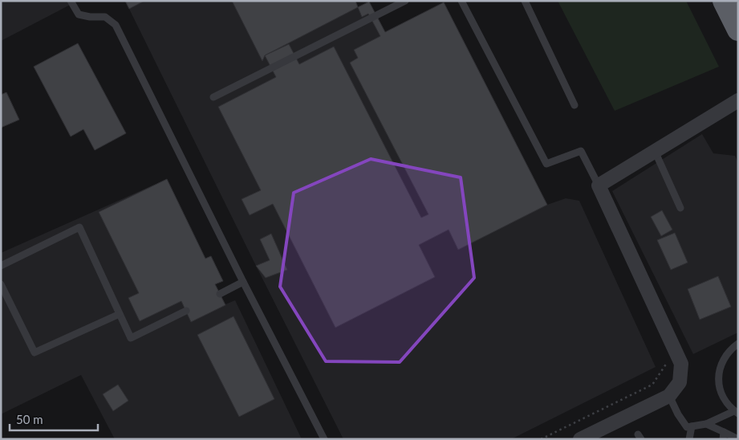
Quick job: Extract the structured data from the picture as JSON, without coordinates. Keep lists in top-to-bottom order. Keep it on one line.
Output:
{"scale_bar":"50 m"}
